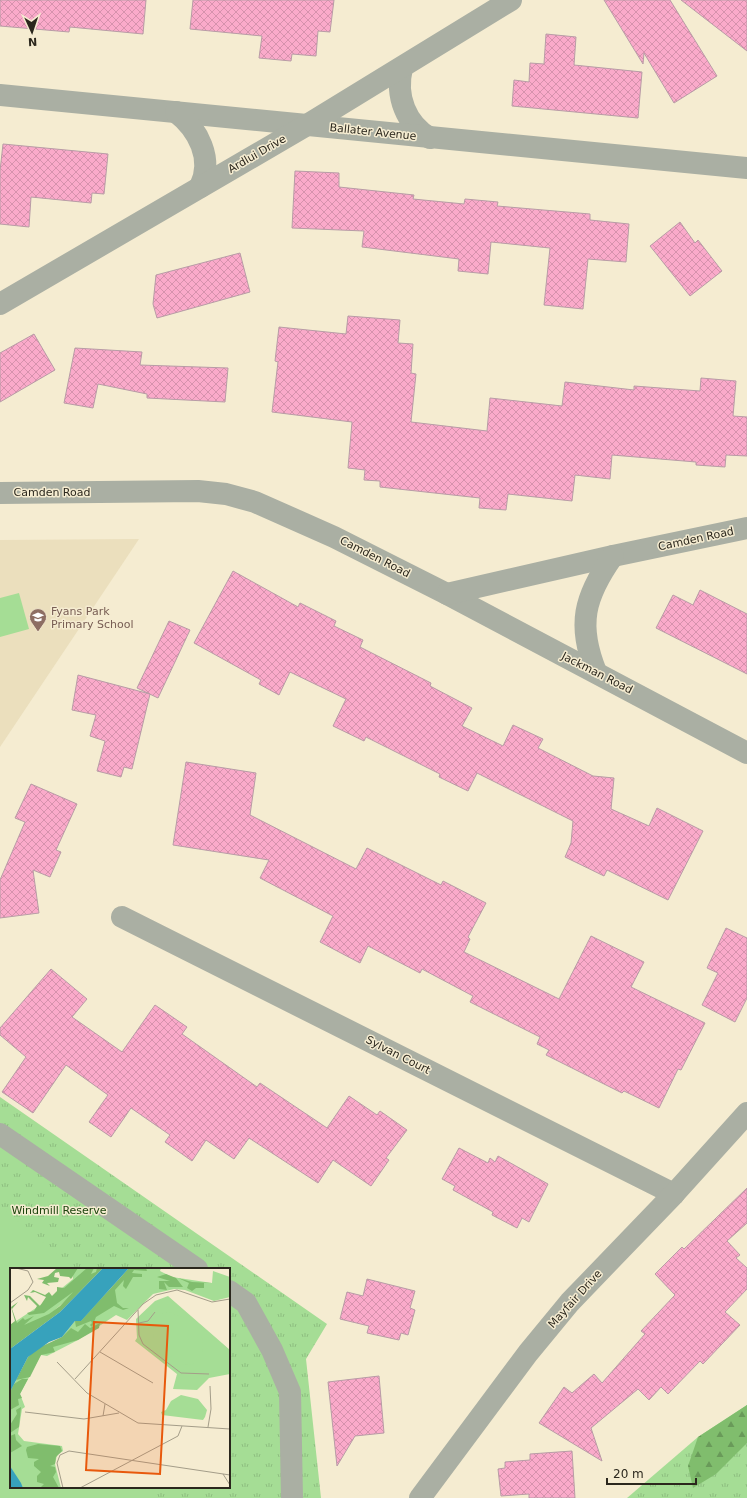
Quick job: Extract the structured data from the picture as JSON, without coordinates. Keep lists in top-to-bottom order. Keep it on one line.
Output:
{"streets":{"street":["Ballater Avenue","Ardlui Drive","Camden Road","Jackman Road","Sylvan Court","Mayfair Drive"]},"crossings":[["Ballater Avenue","Ardlui Drive"],["Camden Road","Jackman Road"],["Sylvan Court","Mayfair Drive"]],"parks":["Windmill Reserve"],"places":{"school or university":["Fyans Park Primary School"]},"scale_bar":"20 m","north":"bottom"}
